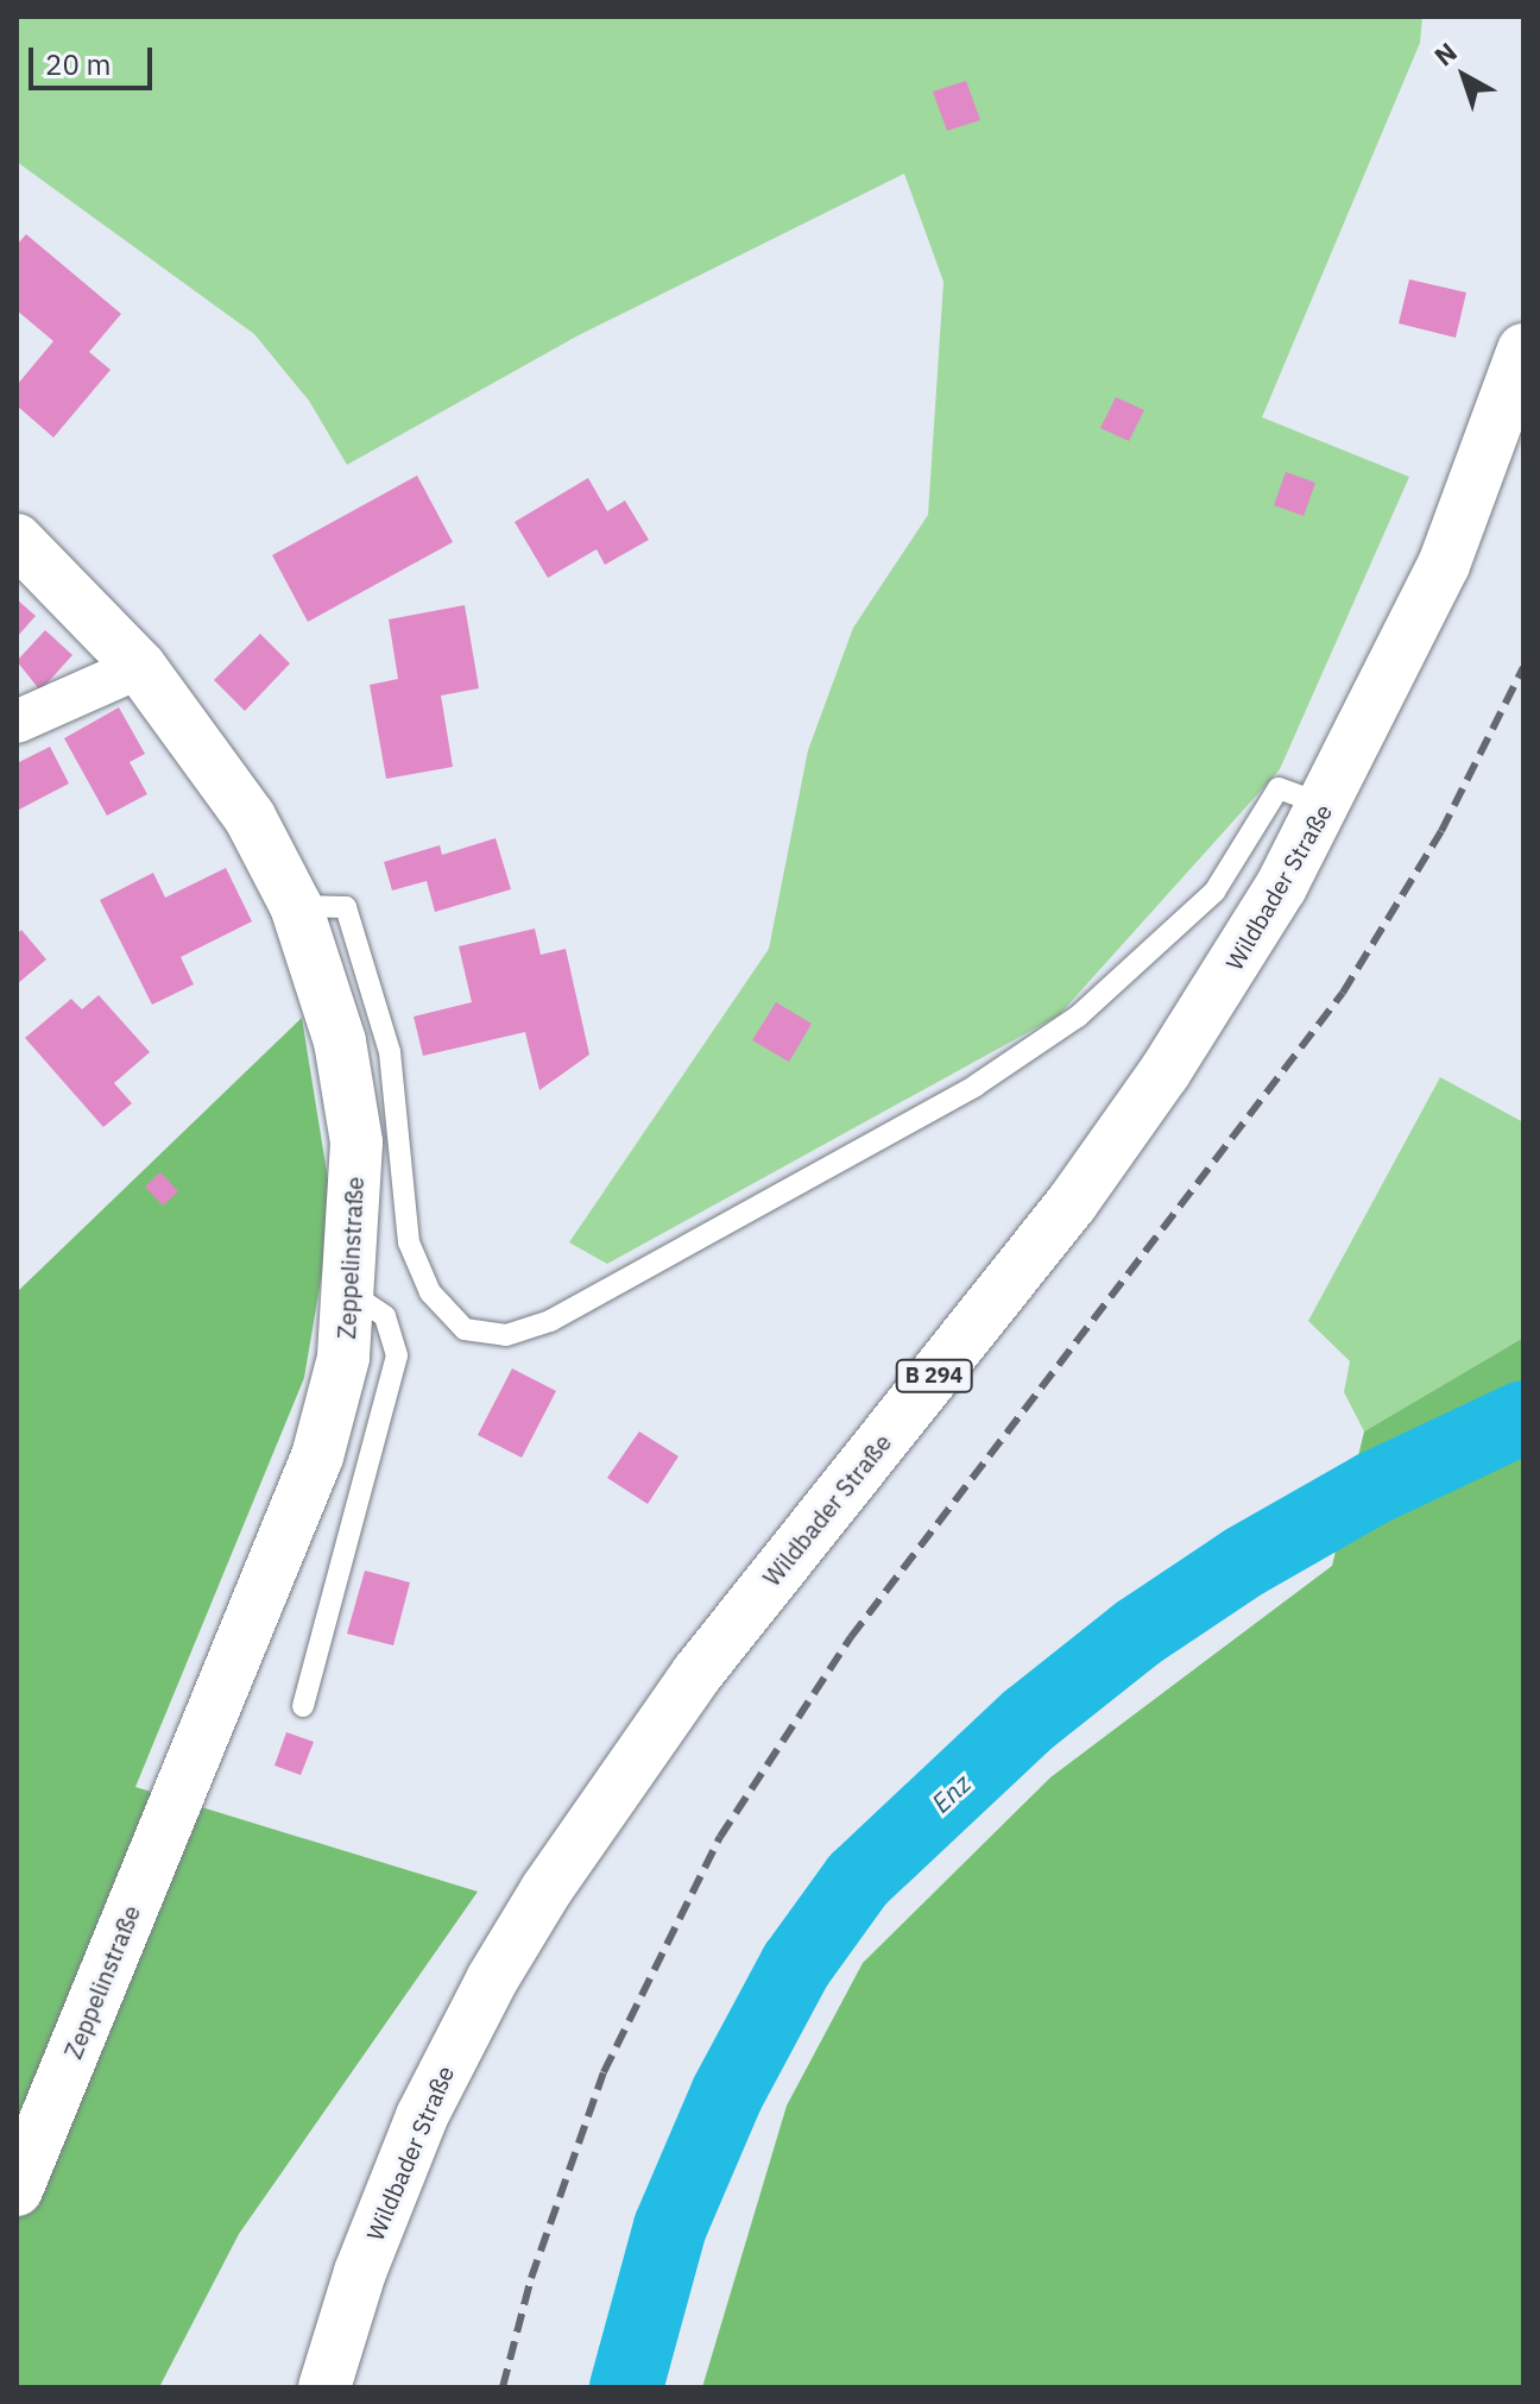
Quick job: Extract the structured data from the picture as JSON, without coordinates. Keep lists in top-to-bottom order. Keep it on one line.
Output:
{"streets":{"main road":["Wildbader Straße","Zeppelinstraße","B 294"]},"water":["Enz"],"scale_bar":"20 m","north":"top left"}
